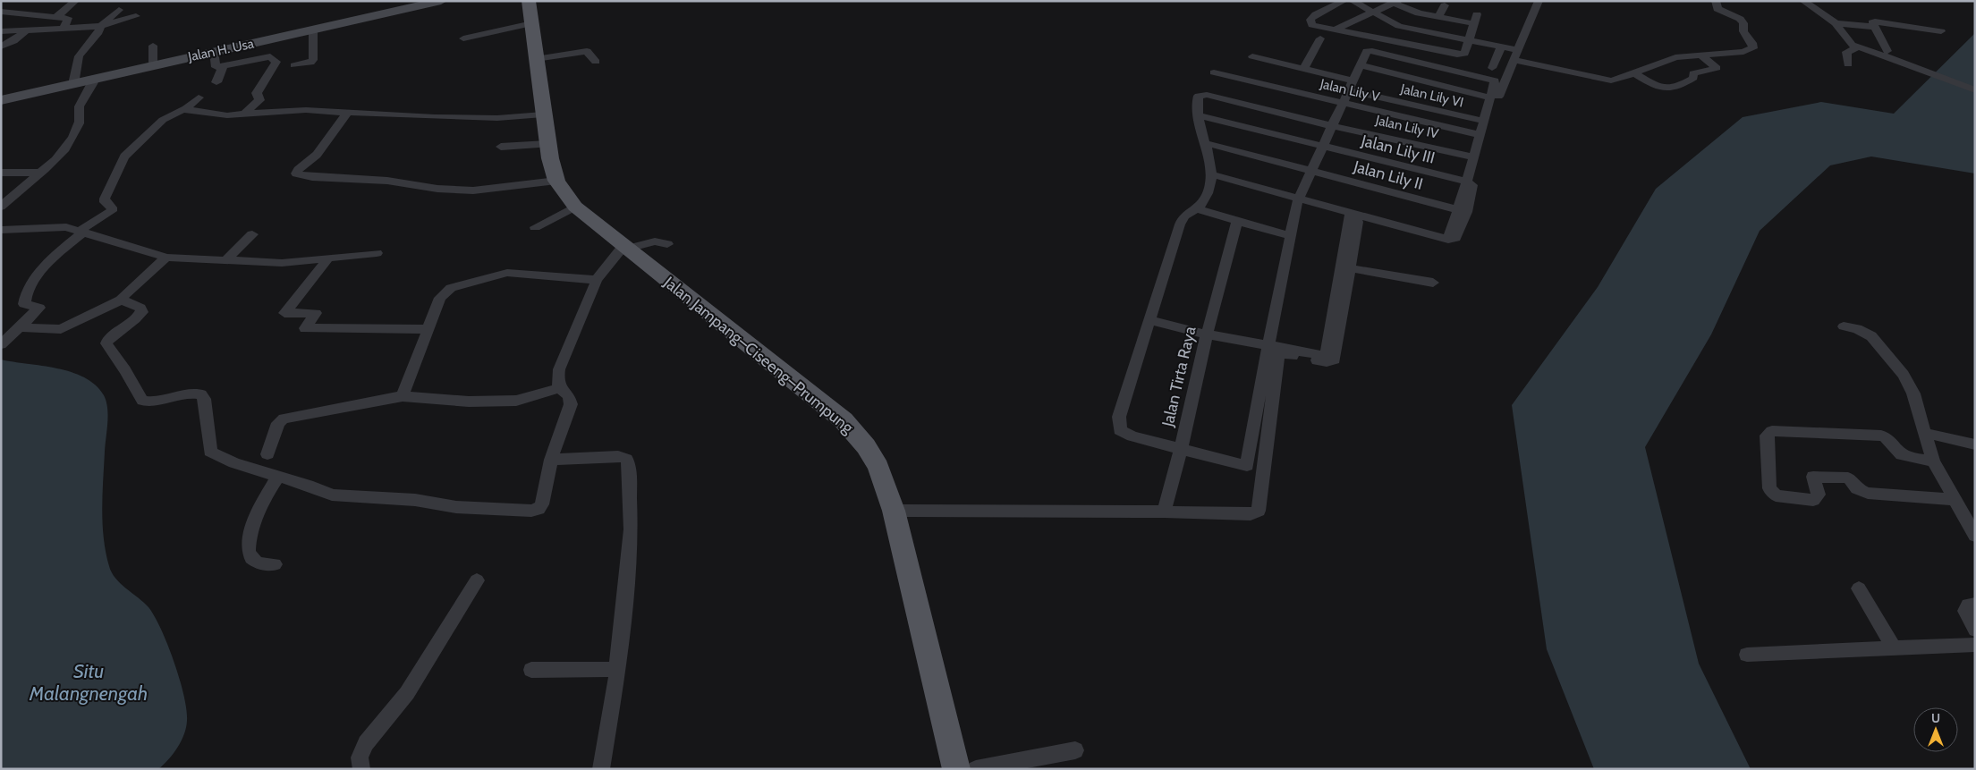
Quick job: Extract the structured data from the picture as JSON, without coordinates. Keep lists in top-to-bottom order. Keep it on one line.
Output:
{"streets":{"main road":["Jalan Jampang–Ciseeng–Prumpung"],"street":["Jalan H. Usa","Jalan Lily V","Jalan Lily VI","Jalan Lily IV","Jalan Lily III","Jalan Lily II","Jalan Tirta Raya"]},"crossings":[["Jalan Lily IV","Jalan Lily III"]],"water":["Situ Malangnengah"],"north":"top"}
